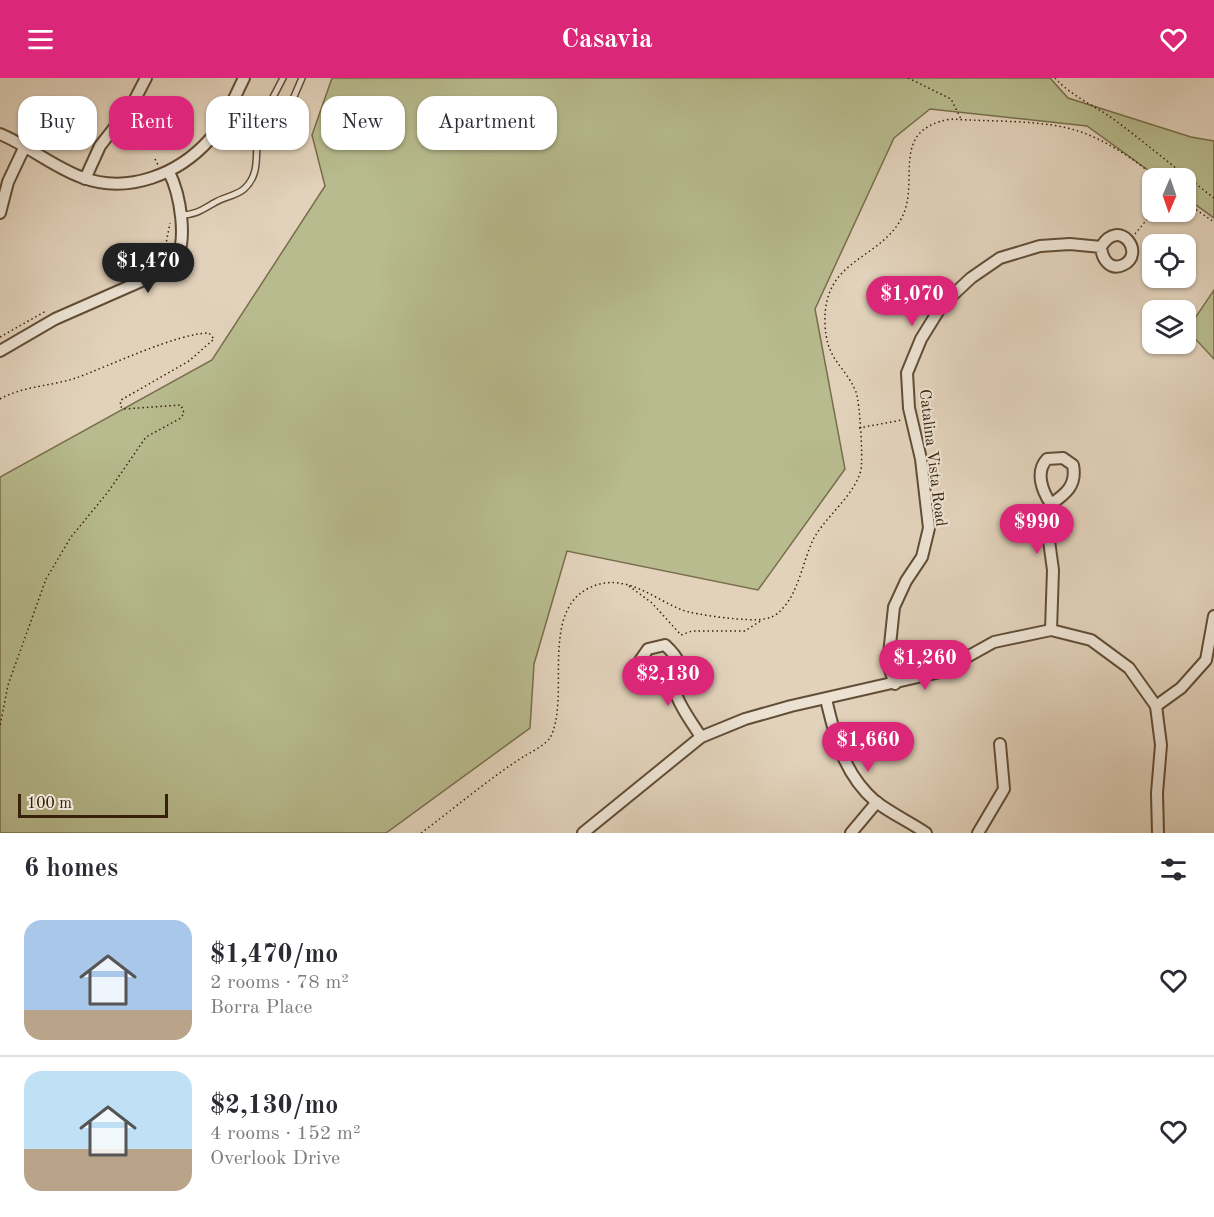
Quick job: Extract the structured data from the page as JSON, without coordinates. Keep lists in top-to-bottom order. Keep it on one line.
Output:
{"streets":{"street":["Catalina Vista Road"]},"scale_bar":"100 m","north":"bottom","page":{"header":"Casavia","chip":["Buy","Rent","Filters","New","Apartment"],"price":["$1,470","$1,070","$990","$1,260","$2,130","$1,660"],"scale":"100 m","heading":"6 homes","list":[{"name":"$1,470/mo","note":"2 rooms · 78 m² · Borra Place"},{"name":"$2,130/mo","note":"4 rooms · 152 m² · Overlook Drive"}]}}
